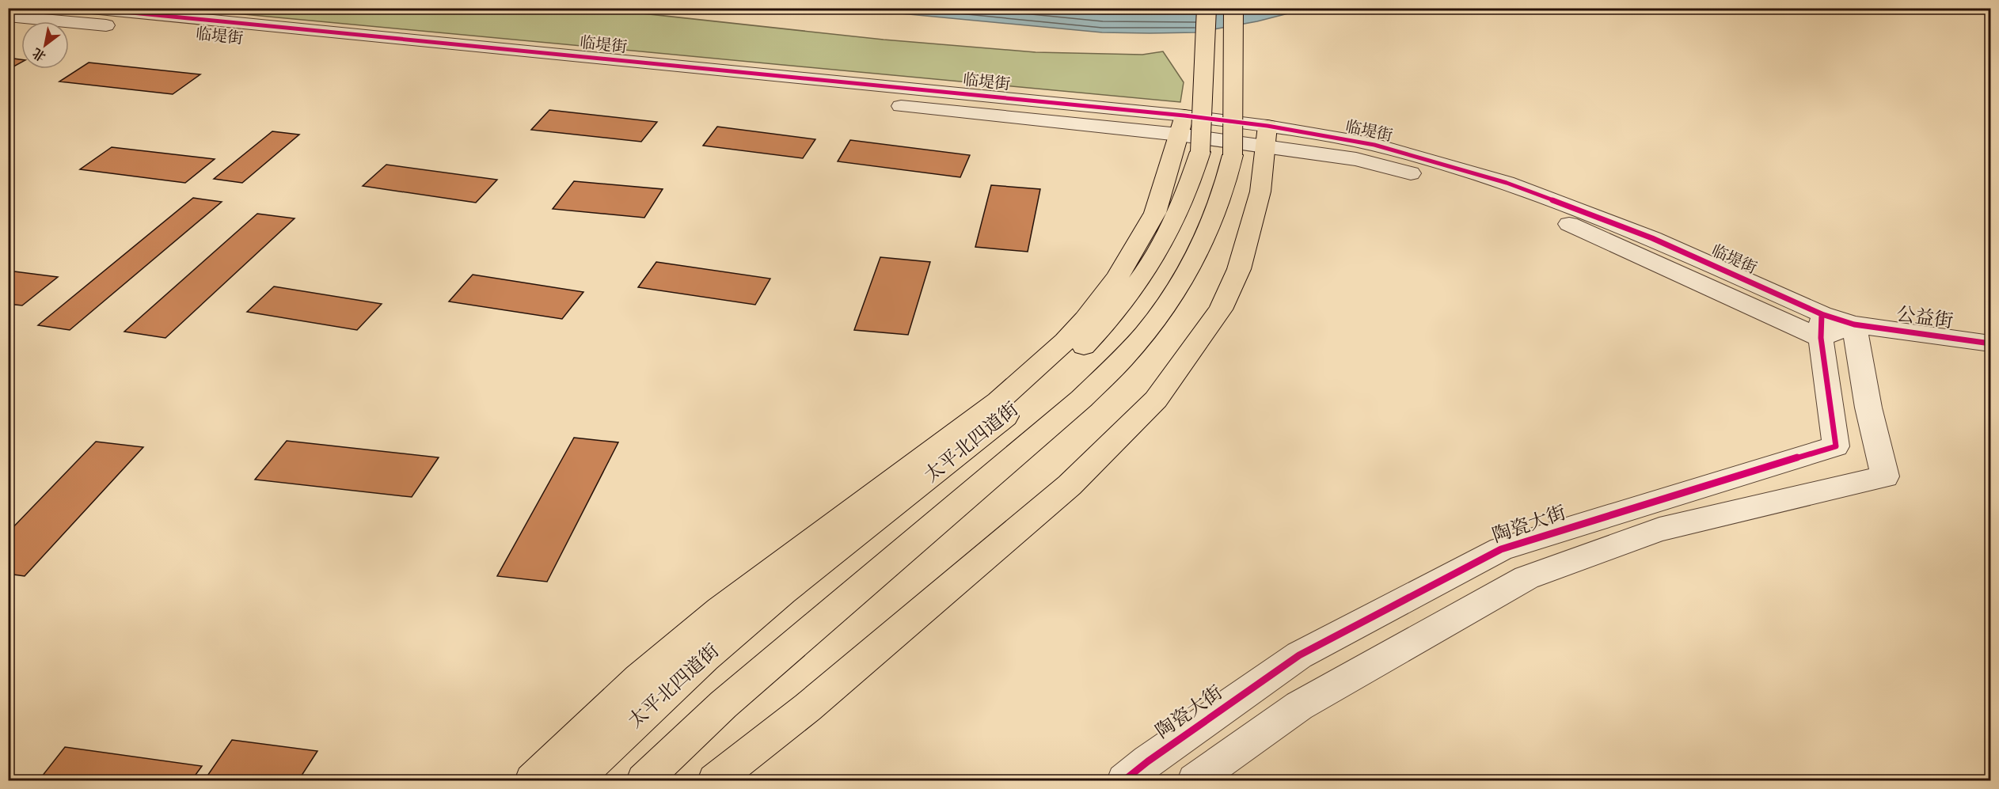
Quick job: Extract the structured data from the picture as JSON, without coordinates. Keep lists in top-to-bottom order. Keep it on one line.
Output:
{"streets":{"main road":["太平北四道街"],"street":["临堤街","公益街","陶瓷大街"]},"crossings":[["临堤街","太平北四道街"],["临堤街","陶瓷大街"]],"north":"bottom left"}
